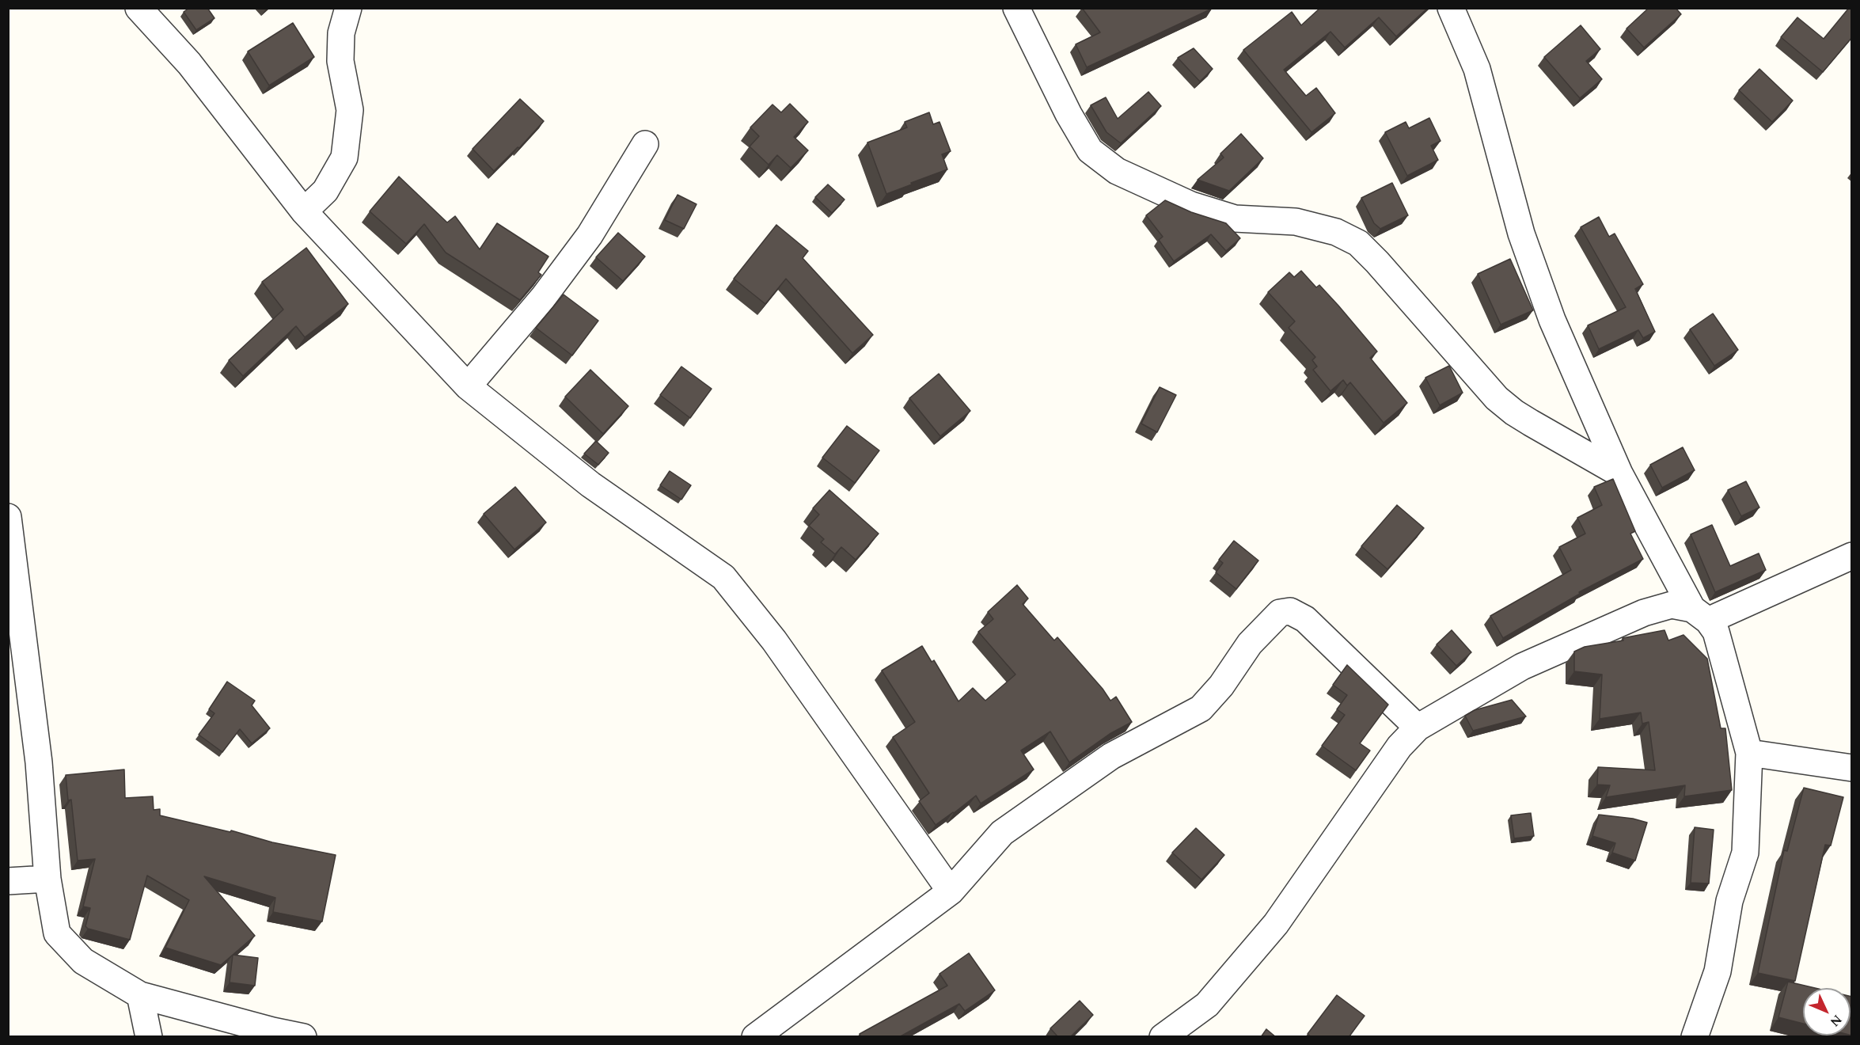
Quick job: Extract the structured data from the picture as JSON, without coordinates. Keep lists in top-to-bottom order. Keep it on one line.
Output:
{"north":"bottom right"}
